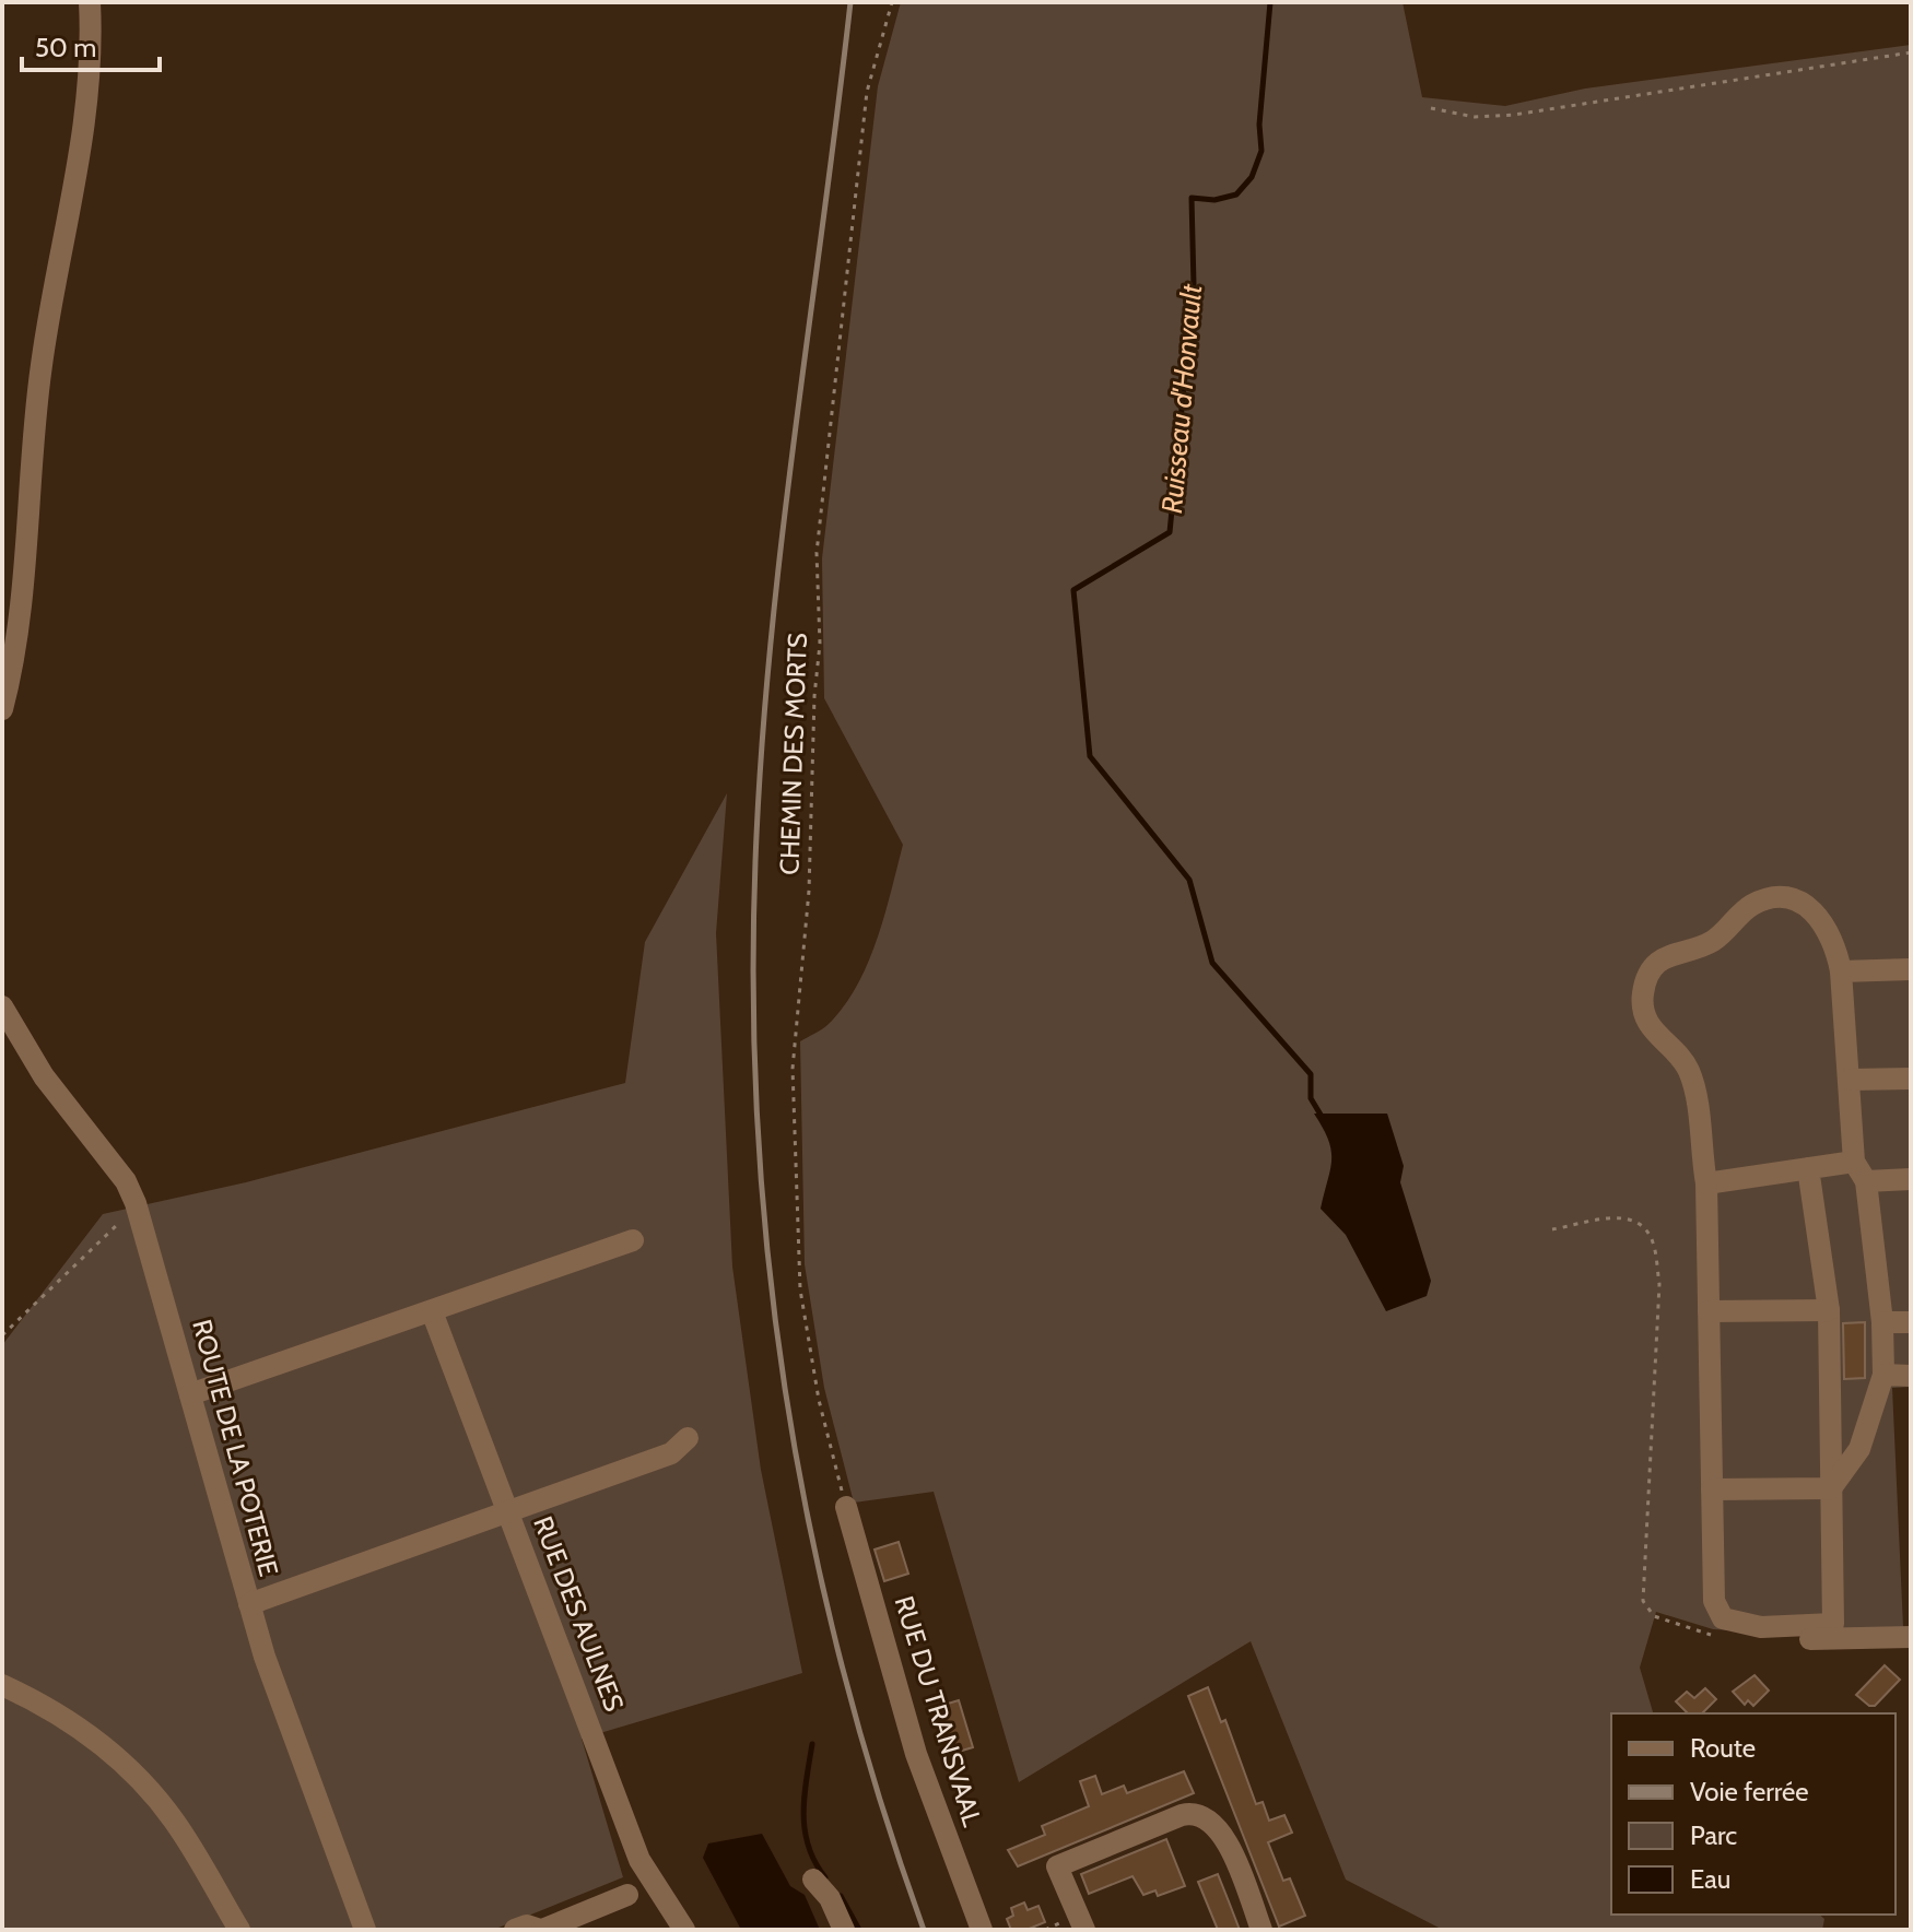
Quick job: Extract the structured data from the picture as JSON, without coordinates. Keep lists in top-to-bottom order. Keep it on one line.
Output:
{"streets":{"street":["ROUTE DE LA POTERIE","RUE DES AULNES","RUE DU TRANSVAAL"],"path":["CHEMIN DES MORTS"]},"crossings":[["CHEMIN DES MORTS","RUE DU TRANSVAAL"]],"water":["Ruisseau d'Honvault"],"legend":["Route","Voie ferrée","Parc","Eau"],"scale_bar":"50 m"}
